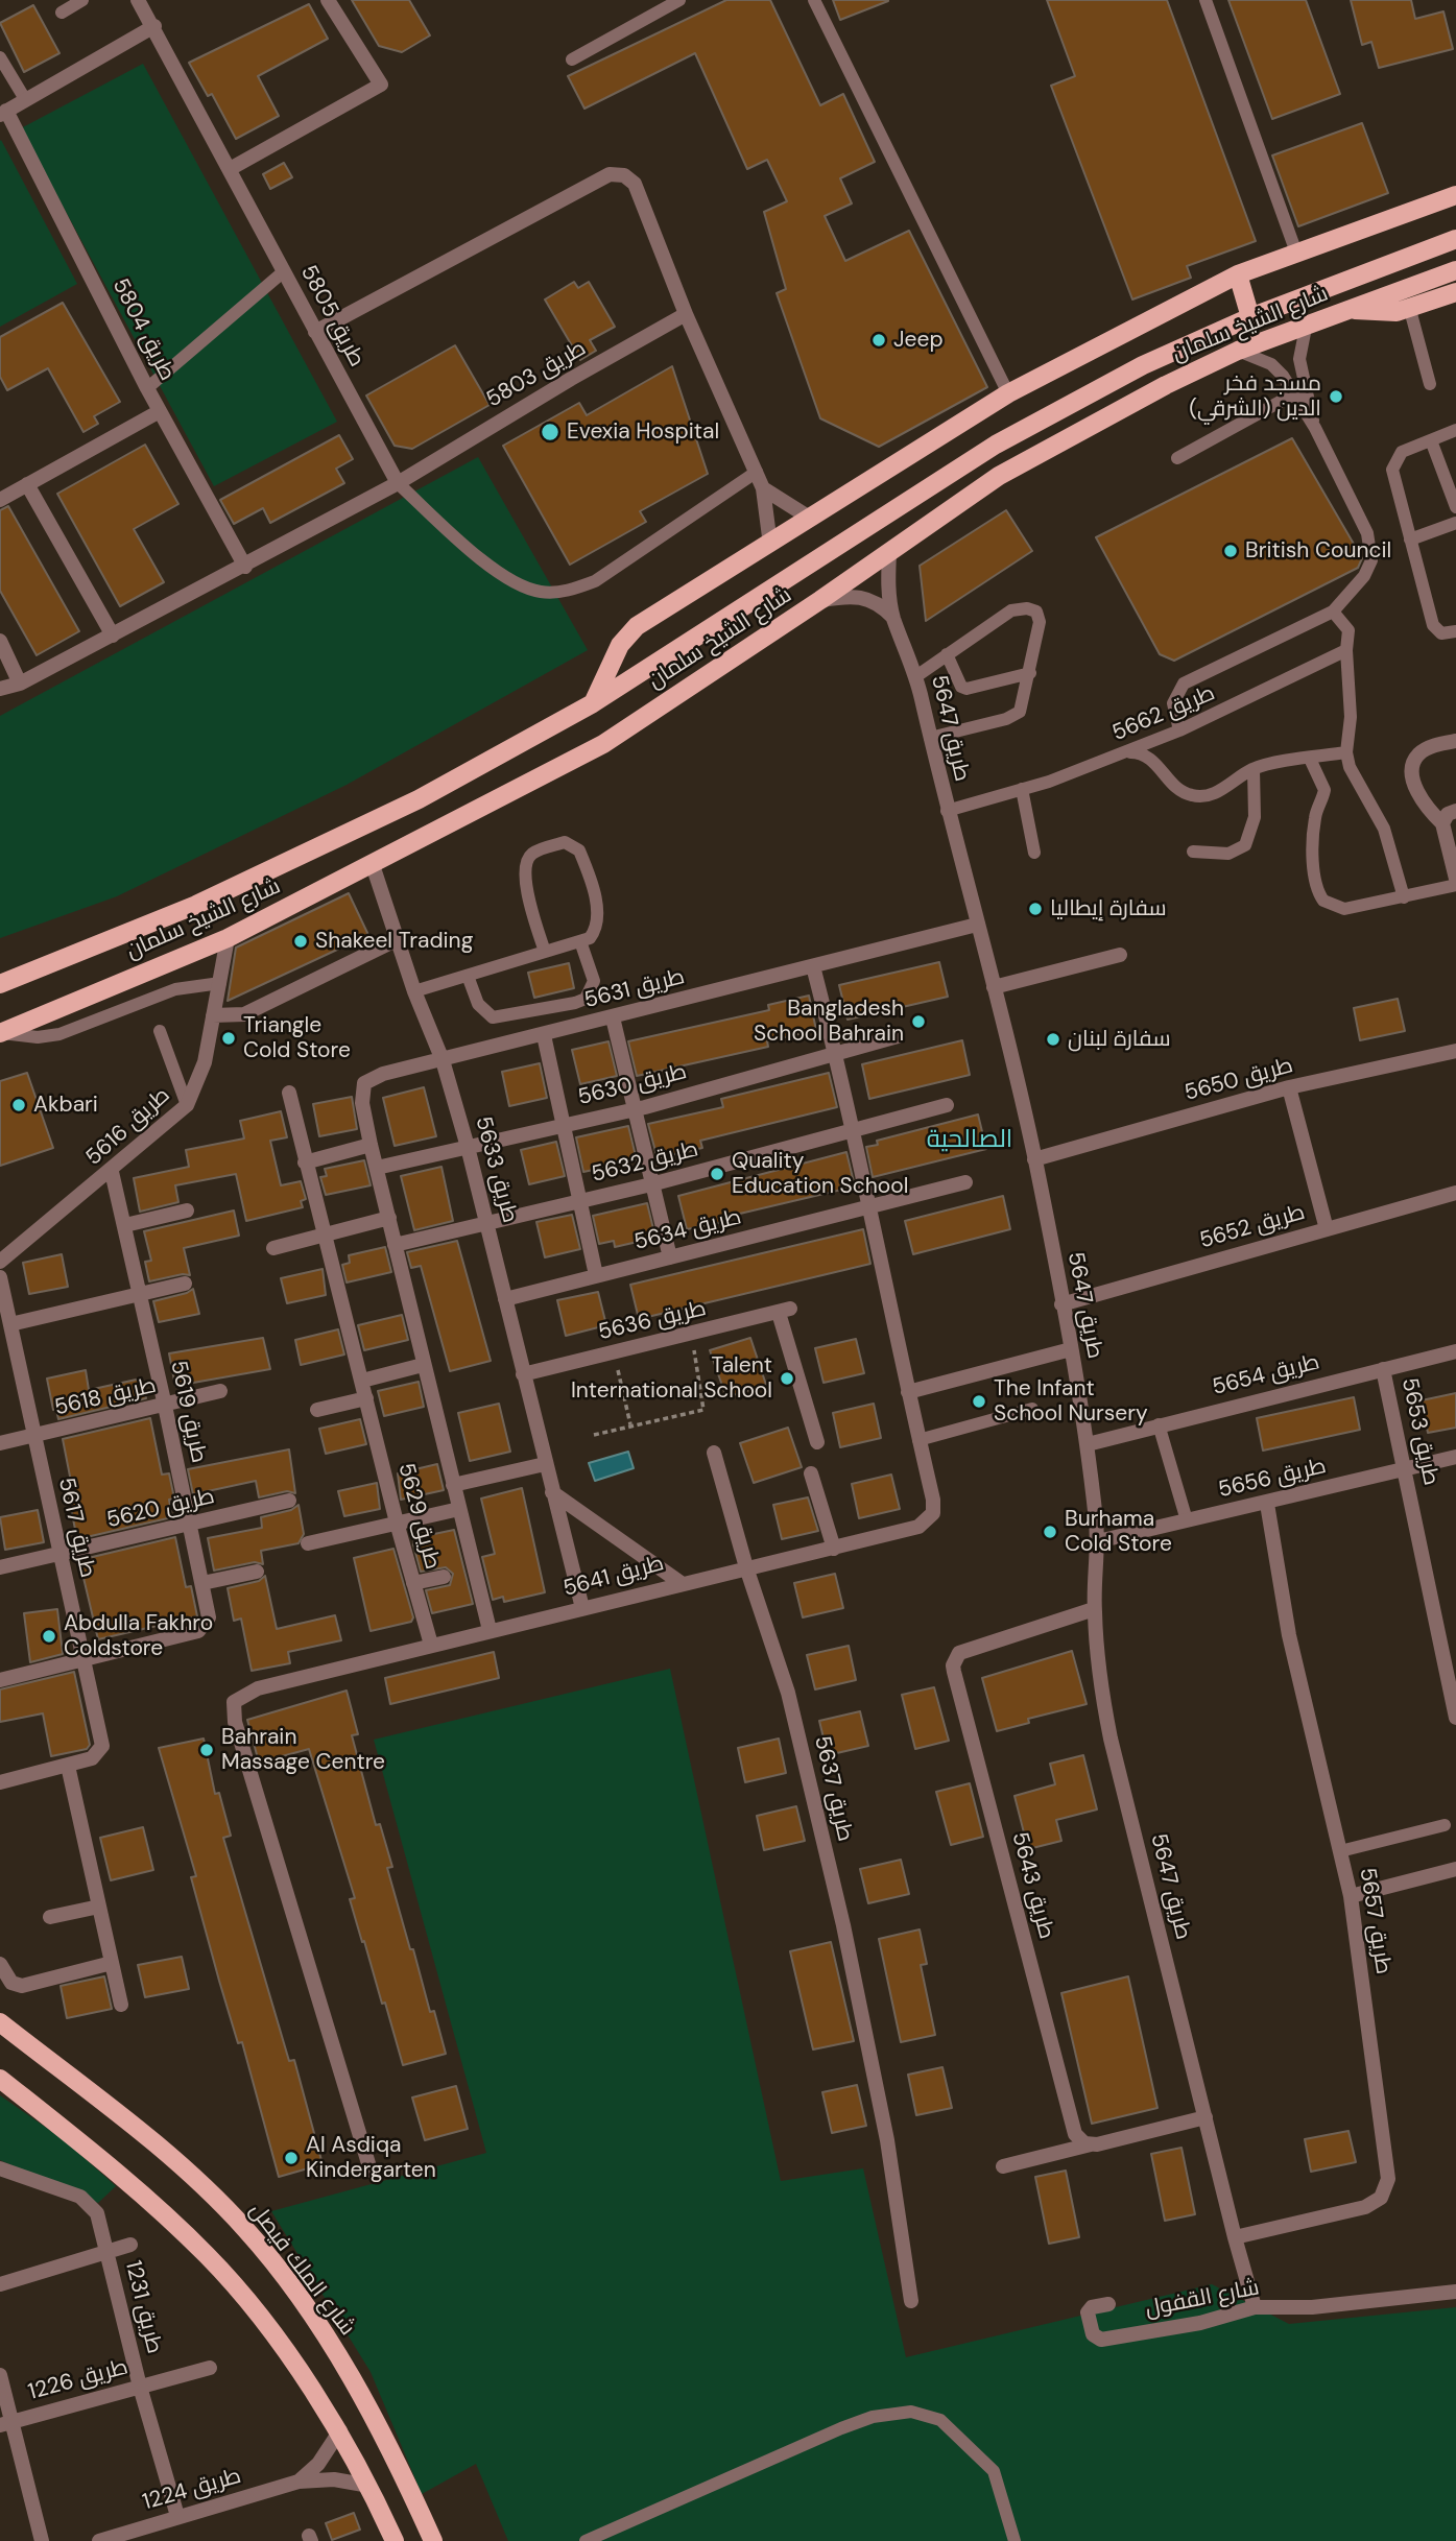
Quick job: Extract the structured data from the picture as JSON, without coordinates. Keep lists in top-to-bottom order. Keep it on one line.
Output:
{"streets":{"main road":["شارع الشيخ سلمان","شارع الملك فيصل"],"street":["طريق 5805","طريق 5804","طريق 5803","طريق 5647","طريق 5631","طريق 5650","طريق 5630","طريق 5616","طريق 5632","طريق 5633","طريق 5652","طريق 5634","طريق 5636","طريق 5654","طريق 5618","طريق 5619","طريق 5653","طريق 5656","طريق 5620","طريق 5629","طريق 5617","طريق 5641","طريق 5637","طريق 5643","طريق 5657","شارع القفول","طريق 1231","طريق 1226","طريق 1224"],"lane":["طريق 5662"]},"crossings":[["طريق 5805","طريق 5804"],["طريق 5805","طريق 5803"],["شارع الشيخ سلمان","طريق 5647"],["شارع الشيخ سلمان","طريق 5616"],["شارع الشيخ سلمان","طريق 5633"],["طريق 5804","طريق 5803"],["طريق 5662","طريق 5647"],["طريق 5647","طريق 5631"],["طريق 5647","طريق 5650"],["طريق 5647","طريق 5652"],["طريق 5647","طريق 5654"],["طريق 5647","طريق 5656"],["طريق 5647","طريق 5643"],["طريق 5647","طريق 5657"],["طريق 5647","شارع القفول"],["طريق 5631","طريق 5630"],["طريق 5631","طريق 5632"],["طريق 5631","طريق 5633"],["طريق 5631","طريق 5641"],["طريق 5630","طريق 5633"],["طريق 5630","طريق 5641"],["طريق 5616","طريق 5619"],["طريق 5632","طريق 5633"],["طريق 5632","طريق 5641"],["طريق 5633","طريق 5634"],["طريق 5633","طريق 5636"],["طريق 5633","طريق 5641"],["طريق 5634","طريق 5641"],["طريق 5654","طريق 5653"],["طريق 5618","طريق 5619"],["طريق 5618","طريق 5617"],["طريق 5619","طريق 5620"],["طريق 5619","طريق 5617"],["طريق 5653","طريق 5656"],["طريق 5656","طريق 5657"],["طريق 5620","طريق 5617"],["طريق 5629","طريق 5641"],["طريق 5641","طريق 5637"],["طريق 1231","طريق 1226"],["طريق 1231","طريق 1224"]],"districts":["الصالحية"],"places":["Jeep","مسجد فخر الدين (الشرقي)","Evexia Hospital","British Council","سفارة إيطاليا","Shakeel Trading","Bangladesh School Bahrain","Triangle Cold Store","سفارة لبنان","Akbari","Quality Education School","Talent International School","The Infant School Nursery","Burhama Cold Store","Abdulla Fakhro Coldstore","Bahrain Massage Centre","Al Asdiqa Kindergarten"]}
